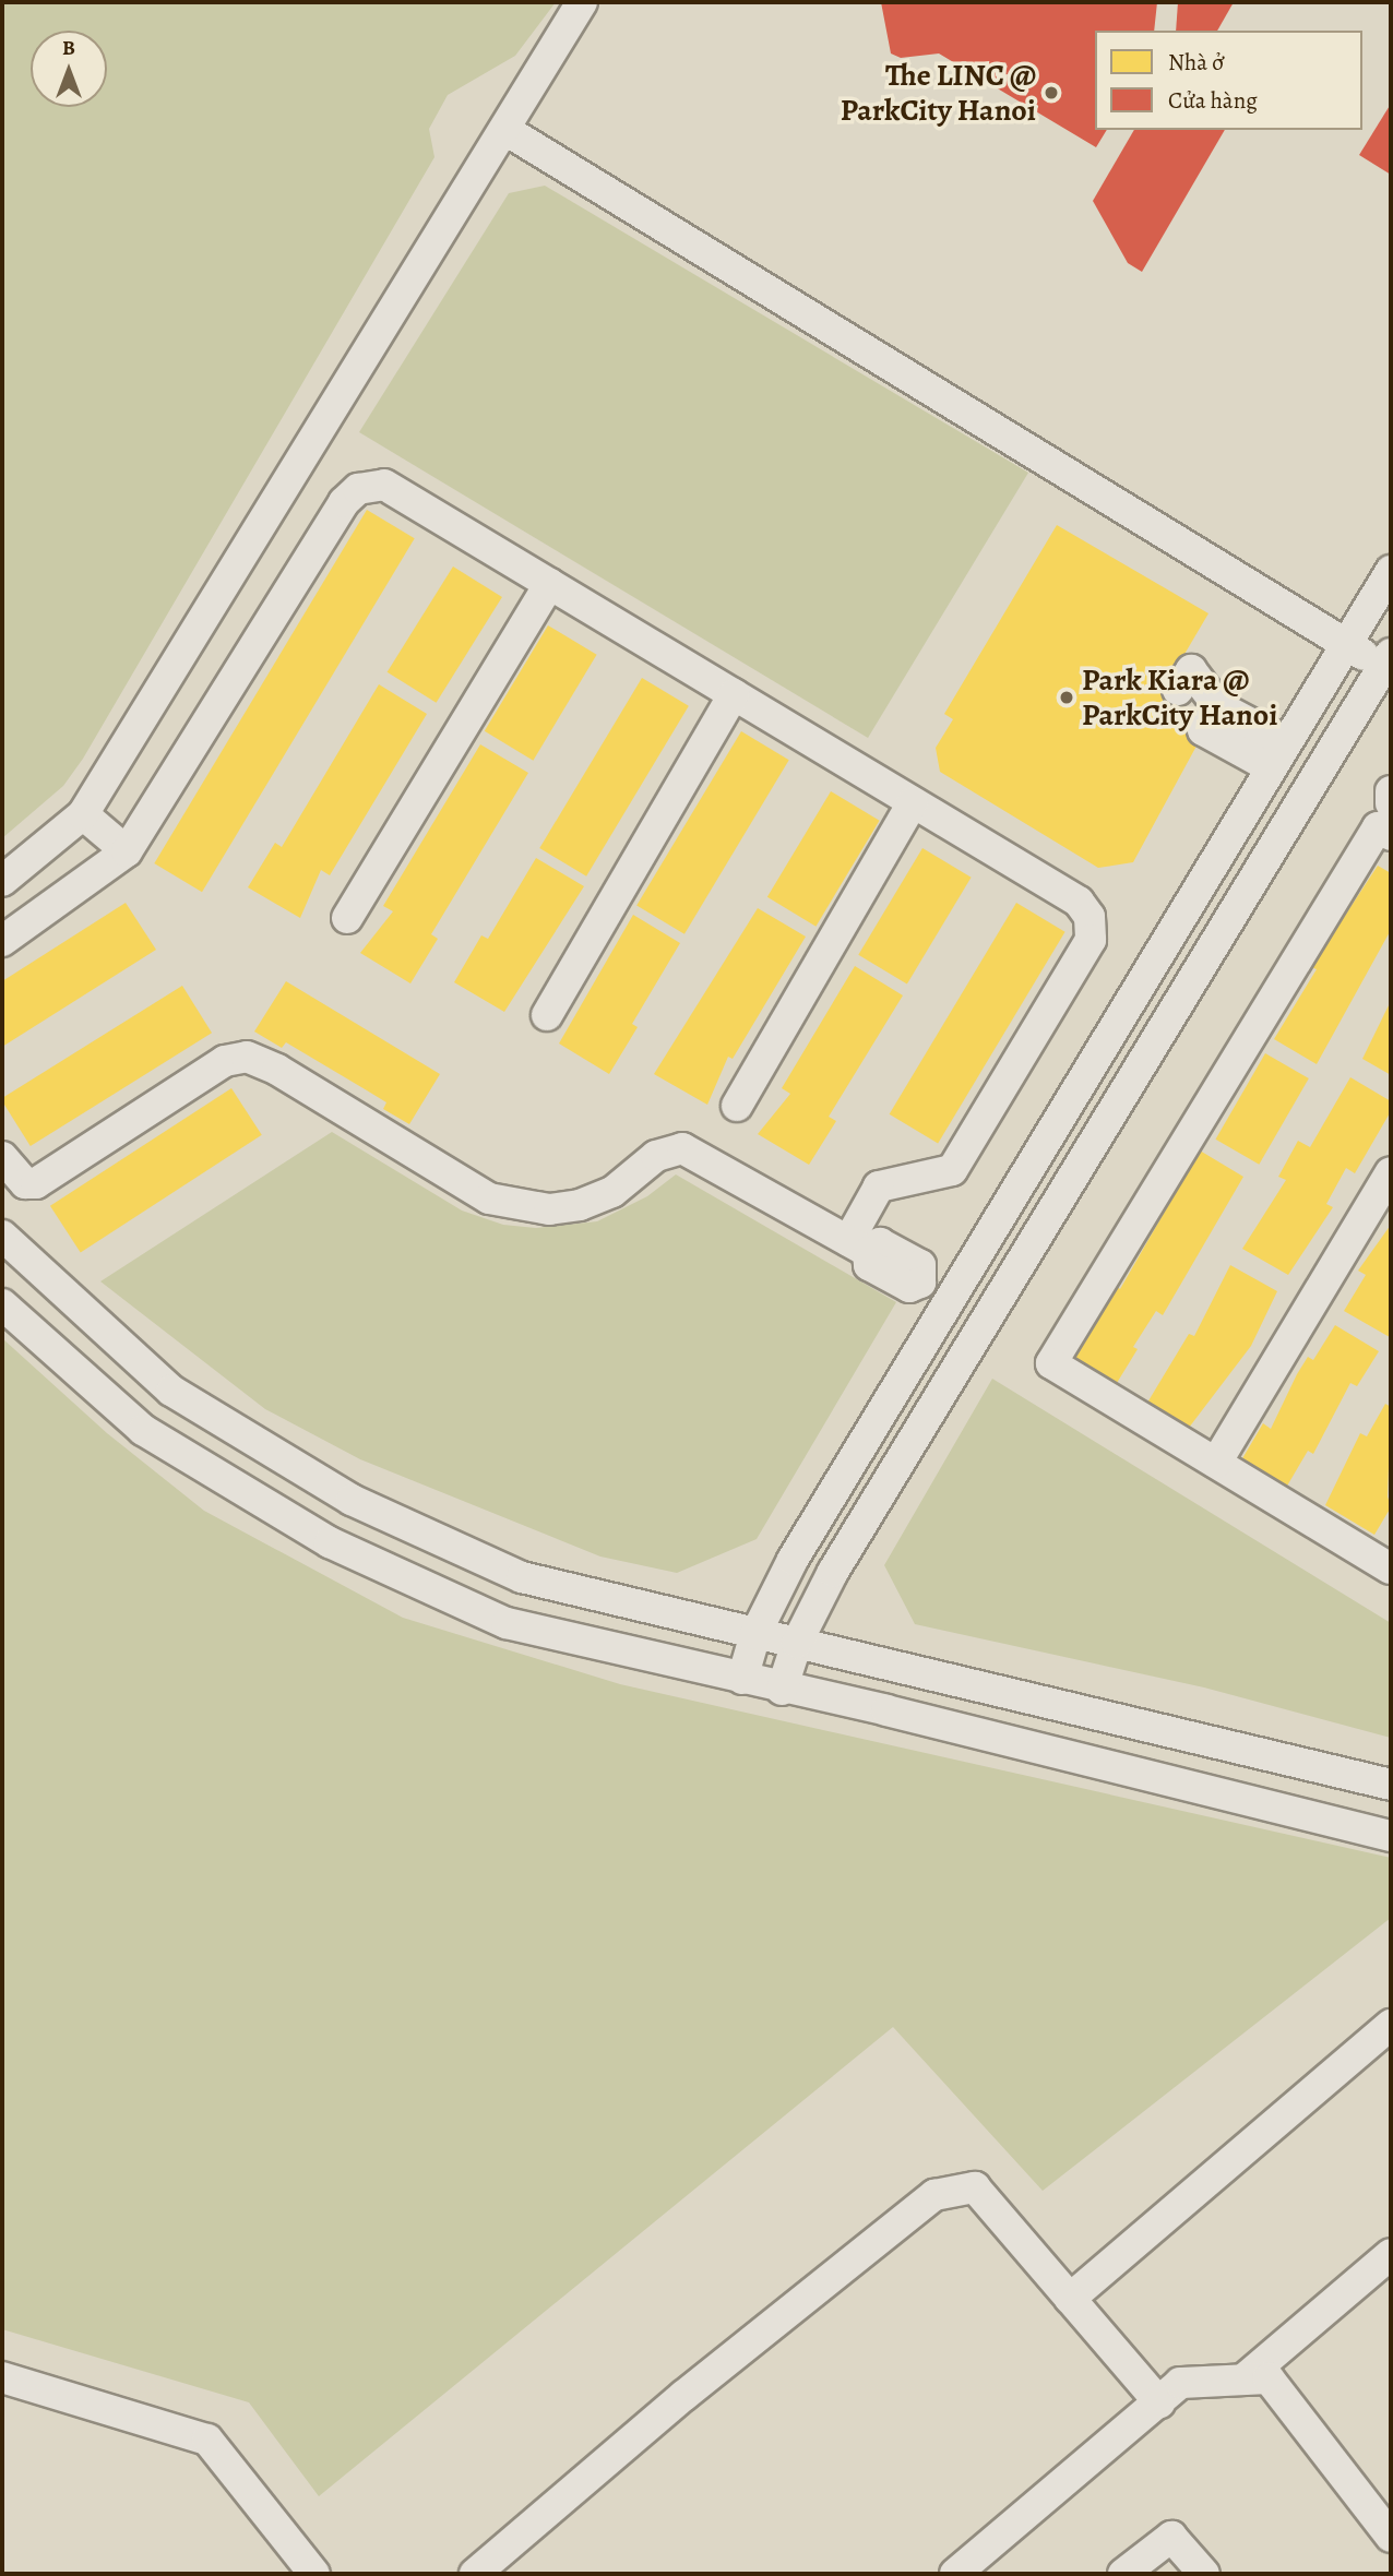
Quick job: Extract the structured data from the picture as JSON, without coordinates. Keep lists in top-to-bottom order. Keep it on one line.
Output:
{"places":["The LINC @ ParkCity Hanoi","Park Kiara @ ParkCity Hanoi"],"legend":["Nhà ở","Cửa hàng"],"north":"top"}
